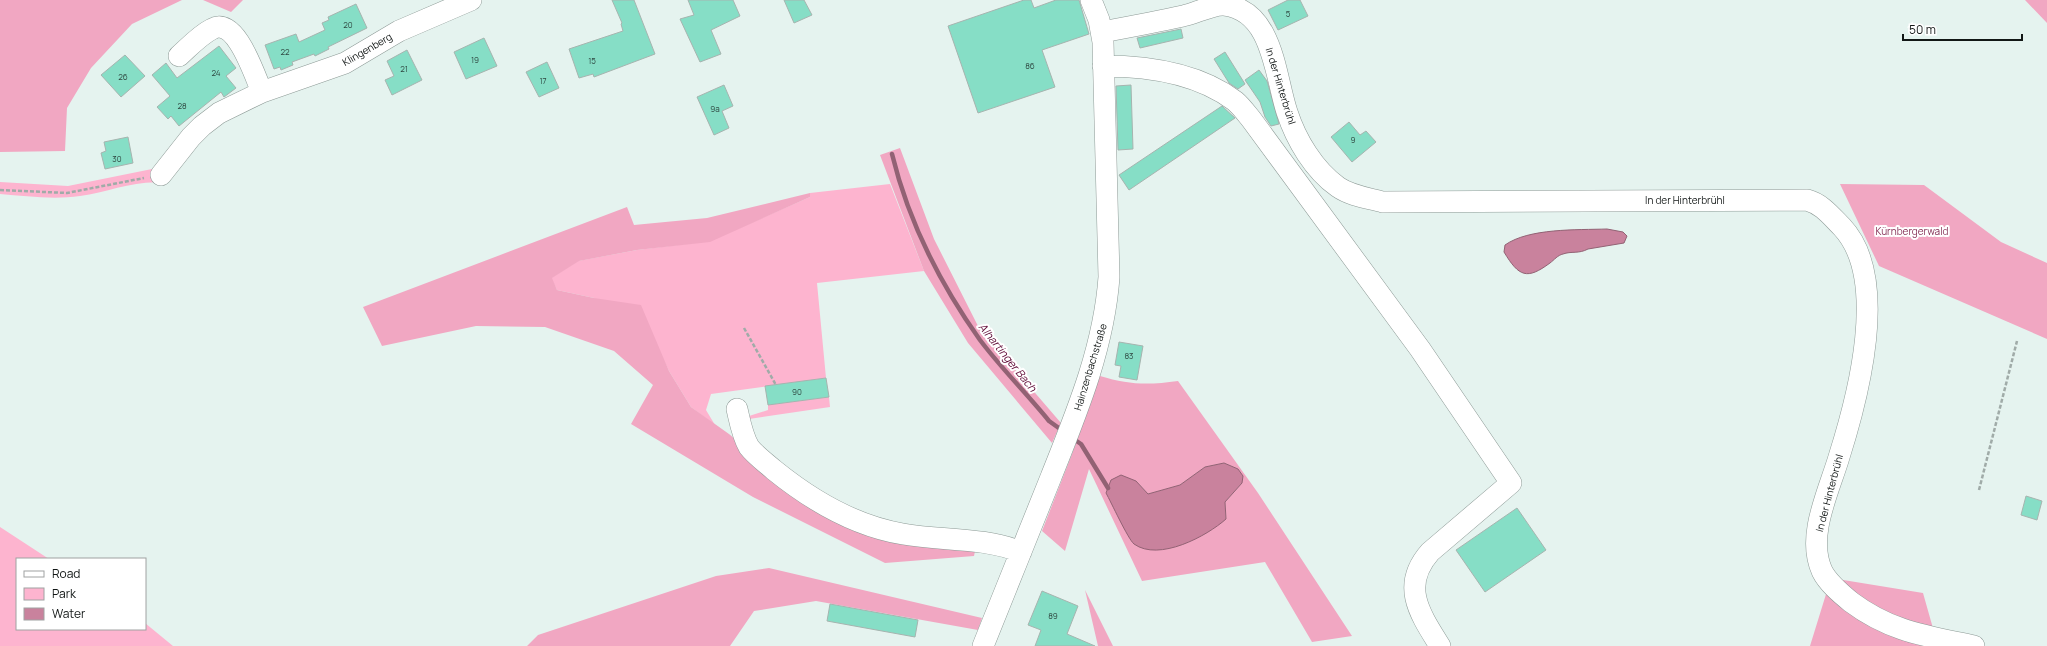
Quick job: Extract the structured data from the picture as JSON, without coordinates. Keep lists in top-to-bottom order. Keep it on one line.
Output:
{"streets":{"street":["Klingenberg","In der Hinterbrühl","Hainzenbachstraße"]},"crossings":[["In der Hinterbrühl","Hainzenbachstraße"]],"water":["Alhartinger Bach"],"parks":["Kürnbergerwald"],"house_numbers":["5","20","22","19","15","86","21","24","26","17","28","9a","9","30","83","90","89"],"legend":["Road","Park","Water"],"scale_bar":"50 m"}
